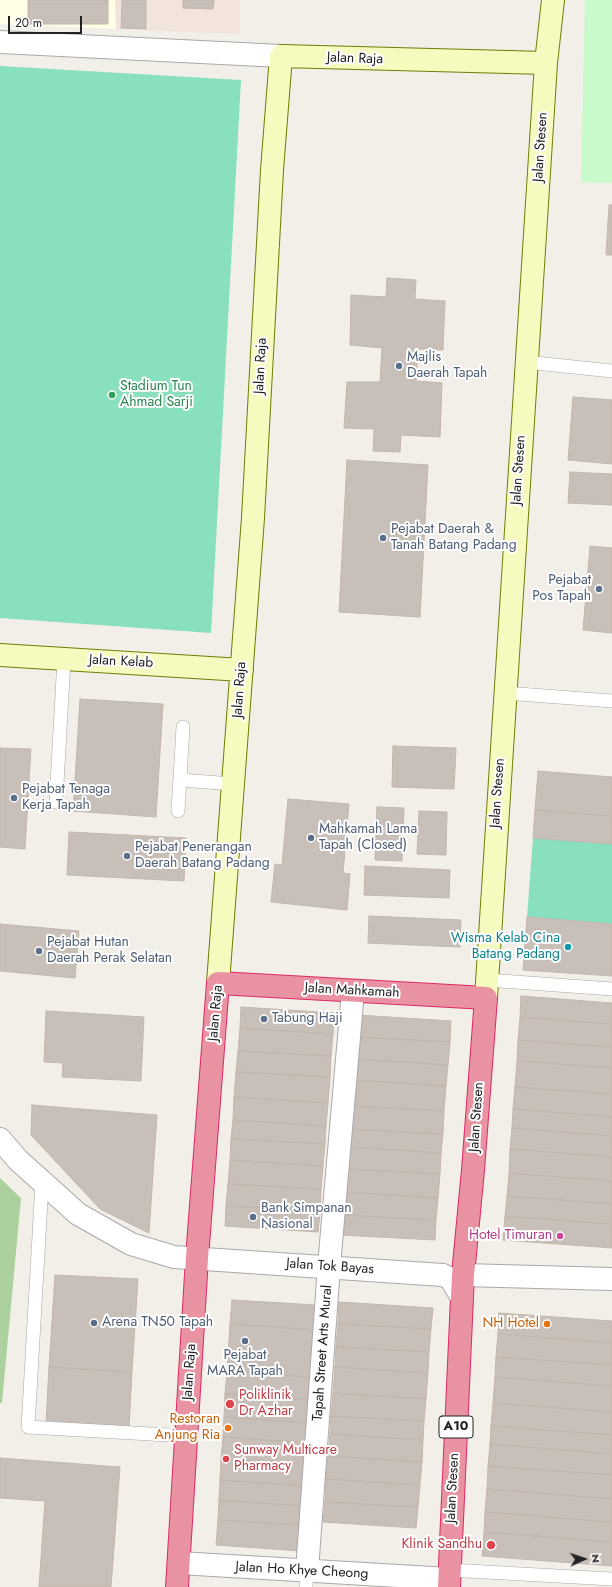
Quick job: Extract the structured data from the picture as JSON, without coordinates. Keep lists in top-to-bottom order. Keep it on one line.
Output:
{"streets":{"highway":["Jalan Raja","Jalan Stesen","Jalan Mahkamah","A10"],"street":["Jalan Kelab","Jalan Tok Bayas","Tapah Street Arts Mural","Jalan Ho Khye Cheong"]},"crossings":[["Jalan Raja","Jalan Stesen"],["Jalan Raja","Jalan Kelab"],["Jalan Raja","Jalan Mahkamah"],["Jalan Raja","Jalan Tok Bayas"],["Jalan Raja","Jalan Ho Khye Cheong"],["Jalan Stesen","Jalan Mahkamah"],["Jalan Stesen","Jalan Tok Bayas"],["Jalan Stesen","Jalan Ho Khye Cheong"],["Jalan Mahkamah","Tapah Street Arts Mural"],["Jalan Tok Bayas","Tapah Street Arts Mural"],["Tapah Street Arts Mural","Jalan Ho Khye Cheong"]],"places":["Majlis Daerah Tapah","Stadium Tun Ahmad Sarji","Pejabat Daerah & Tanah Batang Padang","Pejabat Pos Tapah","Pejabat Tenaga Kerja Tapah","Mahkamah Lama Tapah (Closed)","Pejabat Penerangan Daerah Batang Padang","Wisma Kelab Cina Batang Padang","Pejabat Hutan Daerah Perak Selatan","Tabung Haji","Bank Simpanan Nasional","Hotel Timuran","Arena TN50 Tapah","NH Hotel","Pejabat MARA Tapah","Poliklinik Dr Azhar","Restoran Anjung Ria","Sunway Multicare Pharmacy","Klinik Sandhu"],"scale_bar":"20 m","north":"right"}
